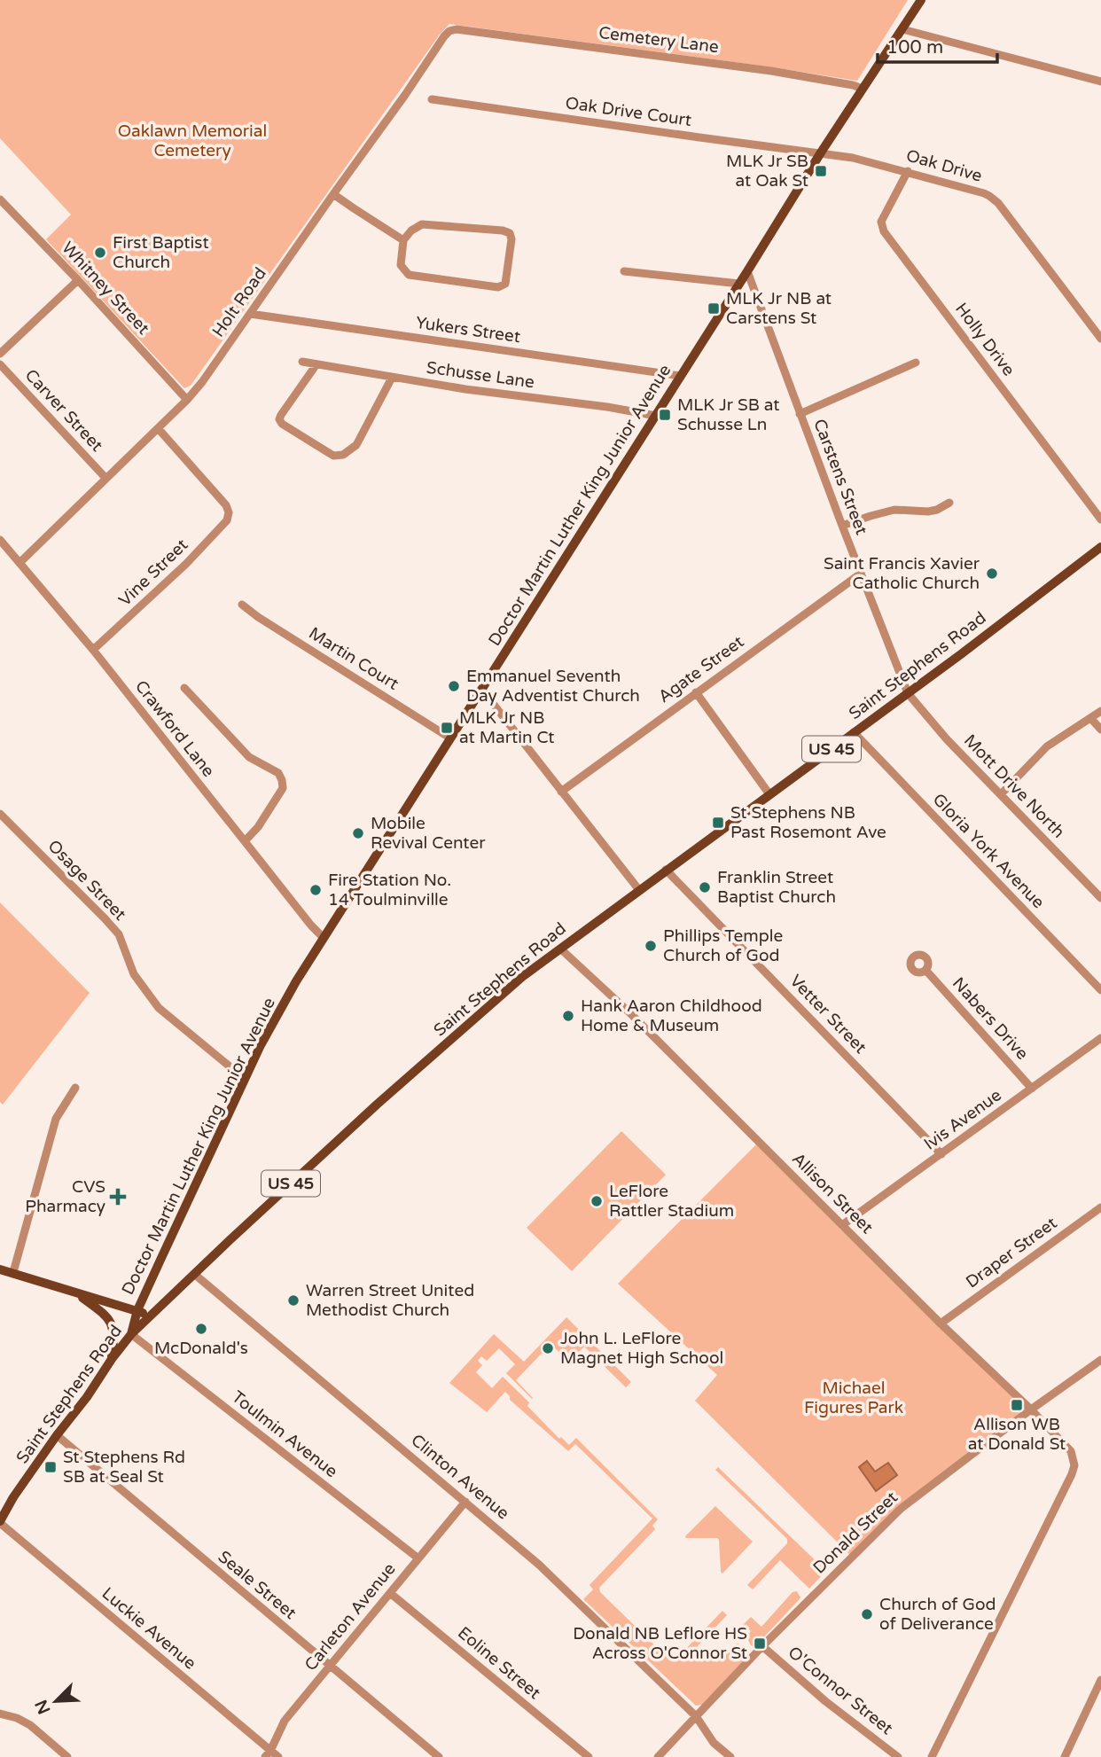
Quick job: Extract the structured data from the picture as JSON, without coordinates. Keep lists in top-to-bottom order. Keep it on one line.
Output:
{"streets":{"main road":["Doctor Martin Luther King Junior Avenue","Saint Stephens Road","US 45"],"street":["Cemetery Lane","Oak Drive Court","Oak Drive","Whitney Street","Holt Road","Yukers Street","Holly Drive","Schusse Lane","Carver Street","Carstens Street","Vine Street","Martin Court","Agate Street","Crawford Lane","Mott Drive North","Gloria York Avenue","Osage Street","Vetter Street","Nabers Drive","Ivis Avenue","Allison Street","Draper Street","Toulmin Avenue","Clinton Avenue","Donald Street","Seale Street","Carleton Avenue","Luckie Avenue","Eoline Street","O'Connor Street"]},"crossings":[["Cemetery Lane","Holt Road"],["Cemetery Lane","Doctor Martin Luther King Junior Avenue"],["Oak Drive Court","Oak Drive"],["Oak Drive Court","Doctor Martin Luther King Junior Avenue"],["Oak Drive","Holly Drive"],["Oak Drive","Doctor Martin Luther King Junior Avenue"],["Whitney Street","Holt Road"],["Holt Road","Yukers Street"],["Holt Road","Carver Street"],["Holt Road","Vine Street"],["Holt Road","Crawford Lane"],["Yukers Street","Doctor Martin Luther King Junior Avenue"],["Schusse Lane","Doctor Martin Luther King Junior Avenue"],["Carstens Street","Doctor Martin Luther King Junior Avenue"],["Carstens Street","Saint Stephens Road"],["Carstens Street","Agate Street"],["Carstens Street","Mott Drive North"],["Doctor Martin Luther King Junior Avenue","Martin Court"],["Doctor Martin Luther King Junior Avenue","Saint Stephens Road"],["Doctor Martin Luther King Junior Avenue","Crawford Lane"],["Doctor Martin Luther King Junior Avenue","Osage Street"],["Doctor Martin Luther King Junior Avenue","Toulmin Avenue"],["Vine Street","Crawford Lane"],["Saint Stephens Road","Mott Drive North"],["Saint Stephens Road","Gloria York Avenue"],["Saint Stephens Road","Vetter Street"],["Saint Stephens Road","Allison Street"],["Saint Stephens Road","Toulmin Avenue"],["Saint Stephens Road","Clinton Avenue"],["Saint Stephens Road","Seale Street"],["Saint Stephens Road","Luckie Avenue"],["Vetter Street","Ivis Avenue"],["Nabers Drive","Ivis Avenue"],["Ivis Avenue","Allison Street"],["Allison Street","Draper Street"],["Allison Street","Donald Street"],["Toulmin Avenue","Carleton Avenue"],["Clinton Avenue","Donald Street"],["Clinton Avenue","Carleton Avenue"],["Donald Street","O'Connor Street"],["Seale Street","Carleton Avenue"],["Carleton Avenue","Luckie Avenue"],["Carleton Avenue","Eoline Street"]],"parks":["Oaklawn Memorial Cemetery","Michael Figures Park"],"places":{"transit":["MLK Jr SB at Oak St","MLK Jr NB at Carstens St","MLK Jr SB at Schusse Ln","MLK Jr NB at Martin Ct","St Stephens NB Past Rosemont Ave","Allison WB at Donald St","St Stephens Rd SB at Seal St","Donald NB Leflore HS Across O'Connor St"],"other":["First Baptist Church","Saint Francis Xavier Catholic Church","Emmanuel Seventh Day Adventist Church","Mobile Revival Center","Franklin Street Baptist Church","Fire Station No. 14 Toulminville","Phillips Temple Church of God","Hank Aaron Childhood Home & Museum","LeFlore Rattler Stadium","Warren Street United Methodist Church","McDonald's","John L. LeFlore Magnet High School","Church of God of Deliverance"],"health":["CVS Pharmacy"]},"scale_bar":"100 m","north":"bottom left"}
